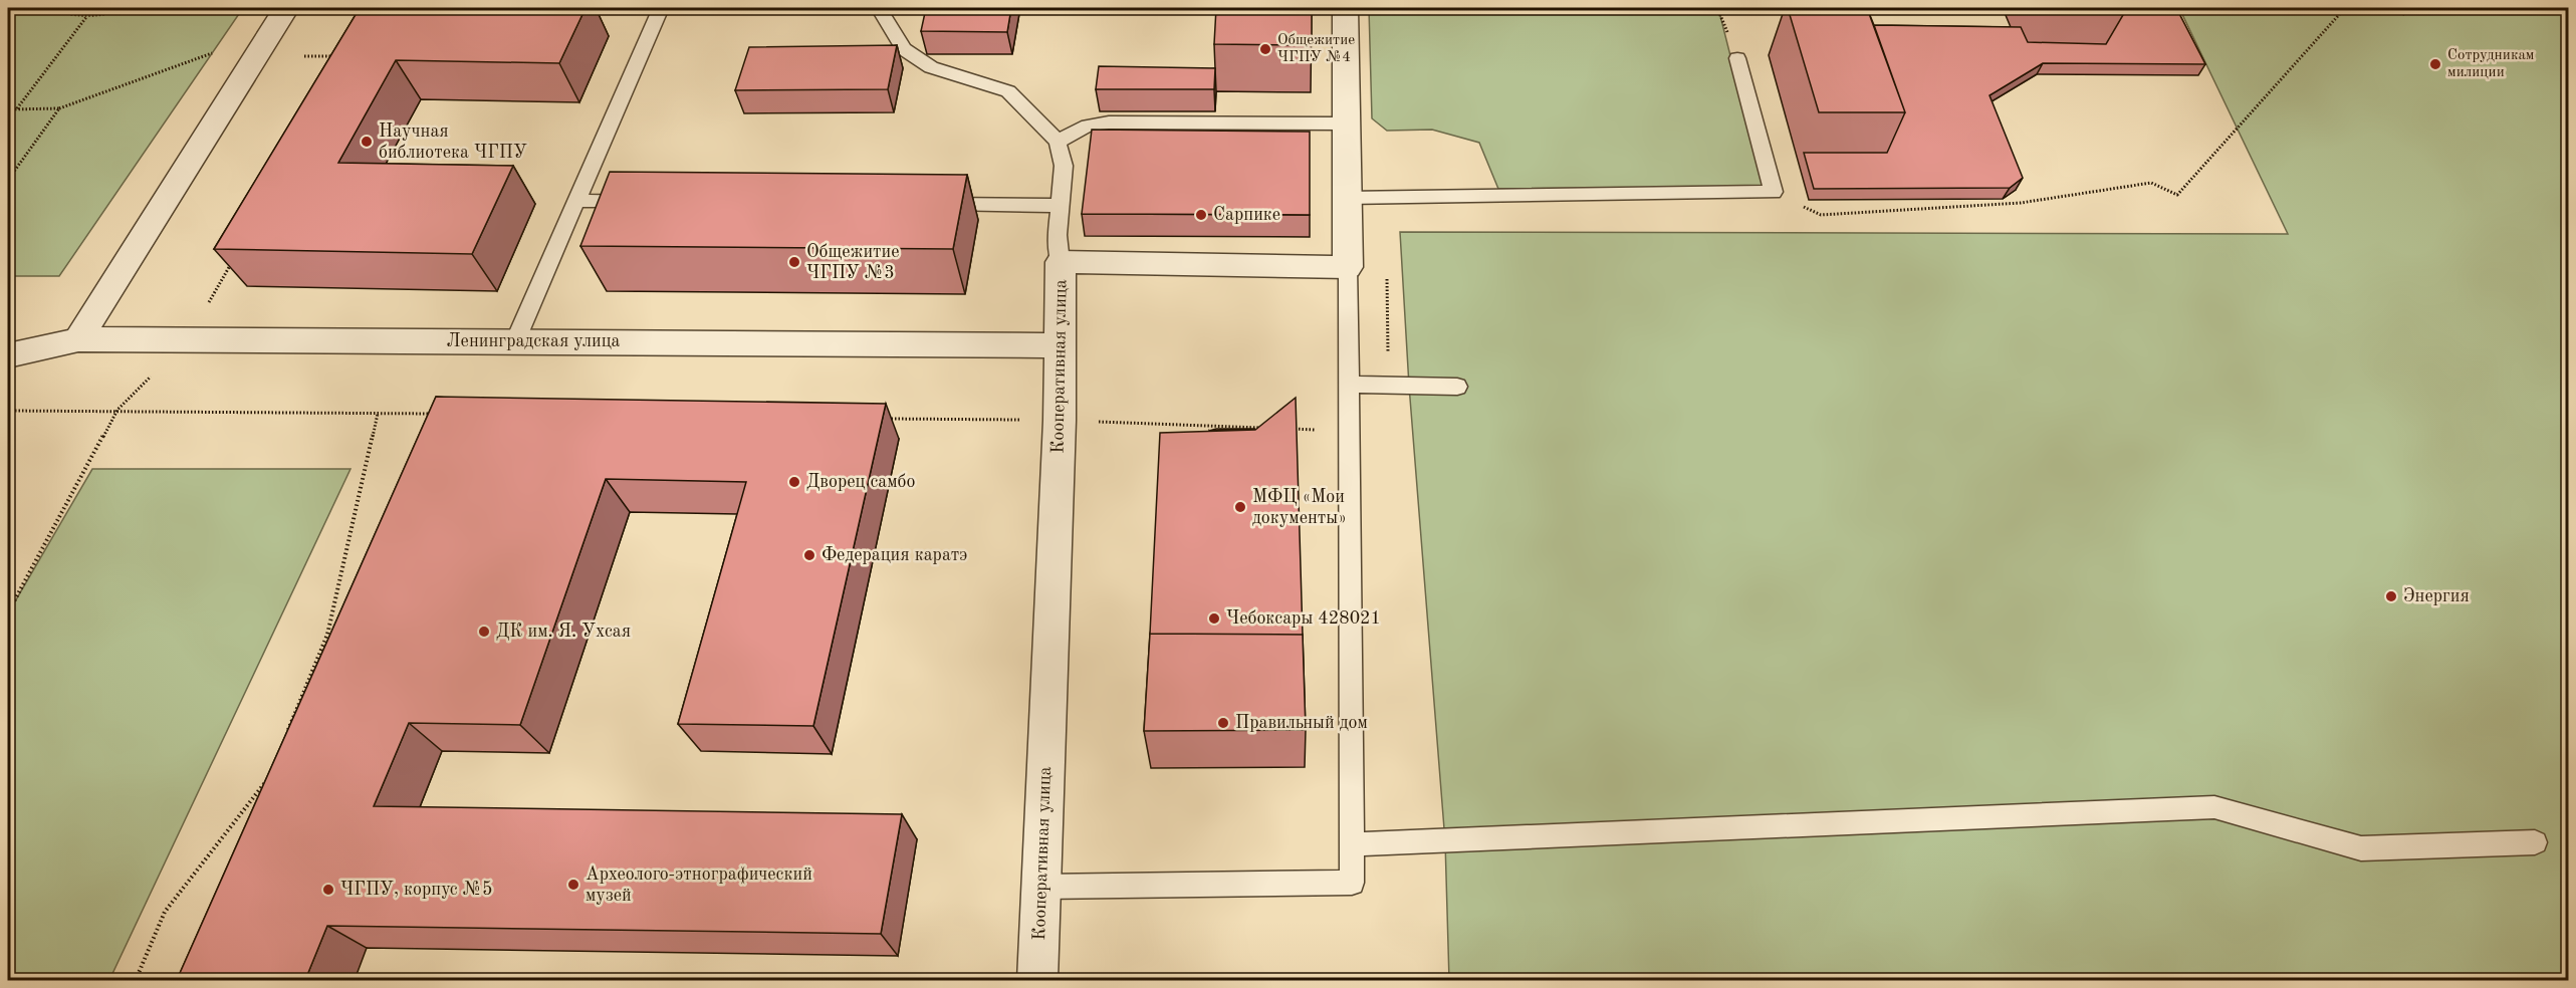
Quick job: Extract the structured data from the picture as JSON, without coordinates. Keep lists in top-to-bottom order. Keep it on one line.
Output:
{"streets":{"street":["Ленинградская улица","Кооперативная улица"]},"crossings":[["Ленинградская улица","Кооперативная улица"]],"places":["Общежитие ЧГПУ №4","Сотрудникам милиции","Научная библиотека ЧГПУ","Сарпике","Общежитие ЧГПУ №3","Дворец самбо","МФЦ «Мои документы»","Федерация каратэ","Энергия","Чебоксары 428021","ДК им. Я. Ухсая","Правильный дом","Археолого-этнографический музей","ЧГПУ, корпус №5"]}
